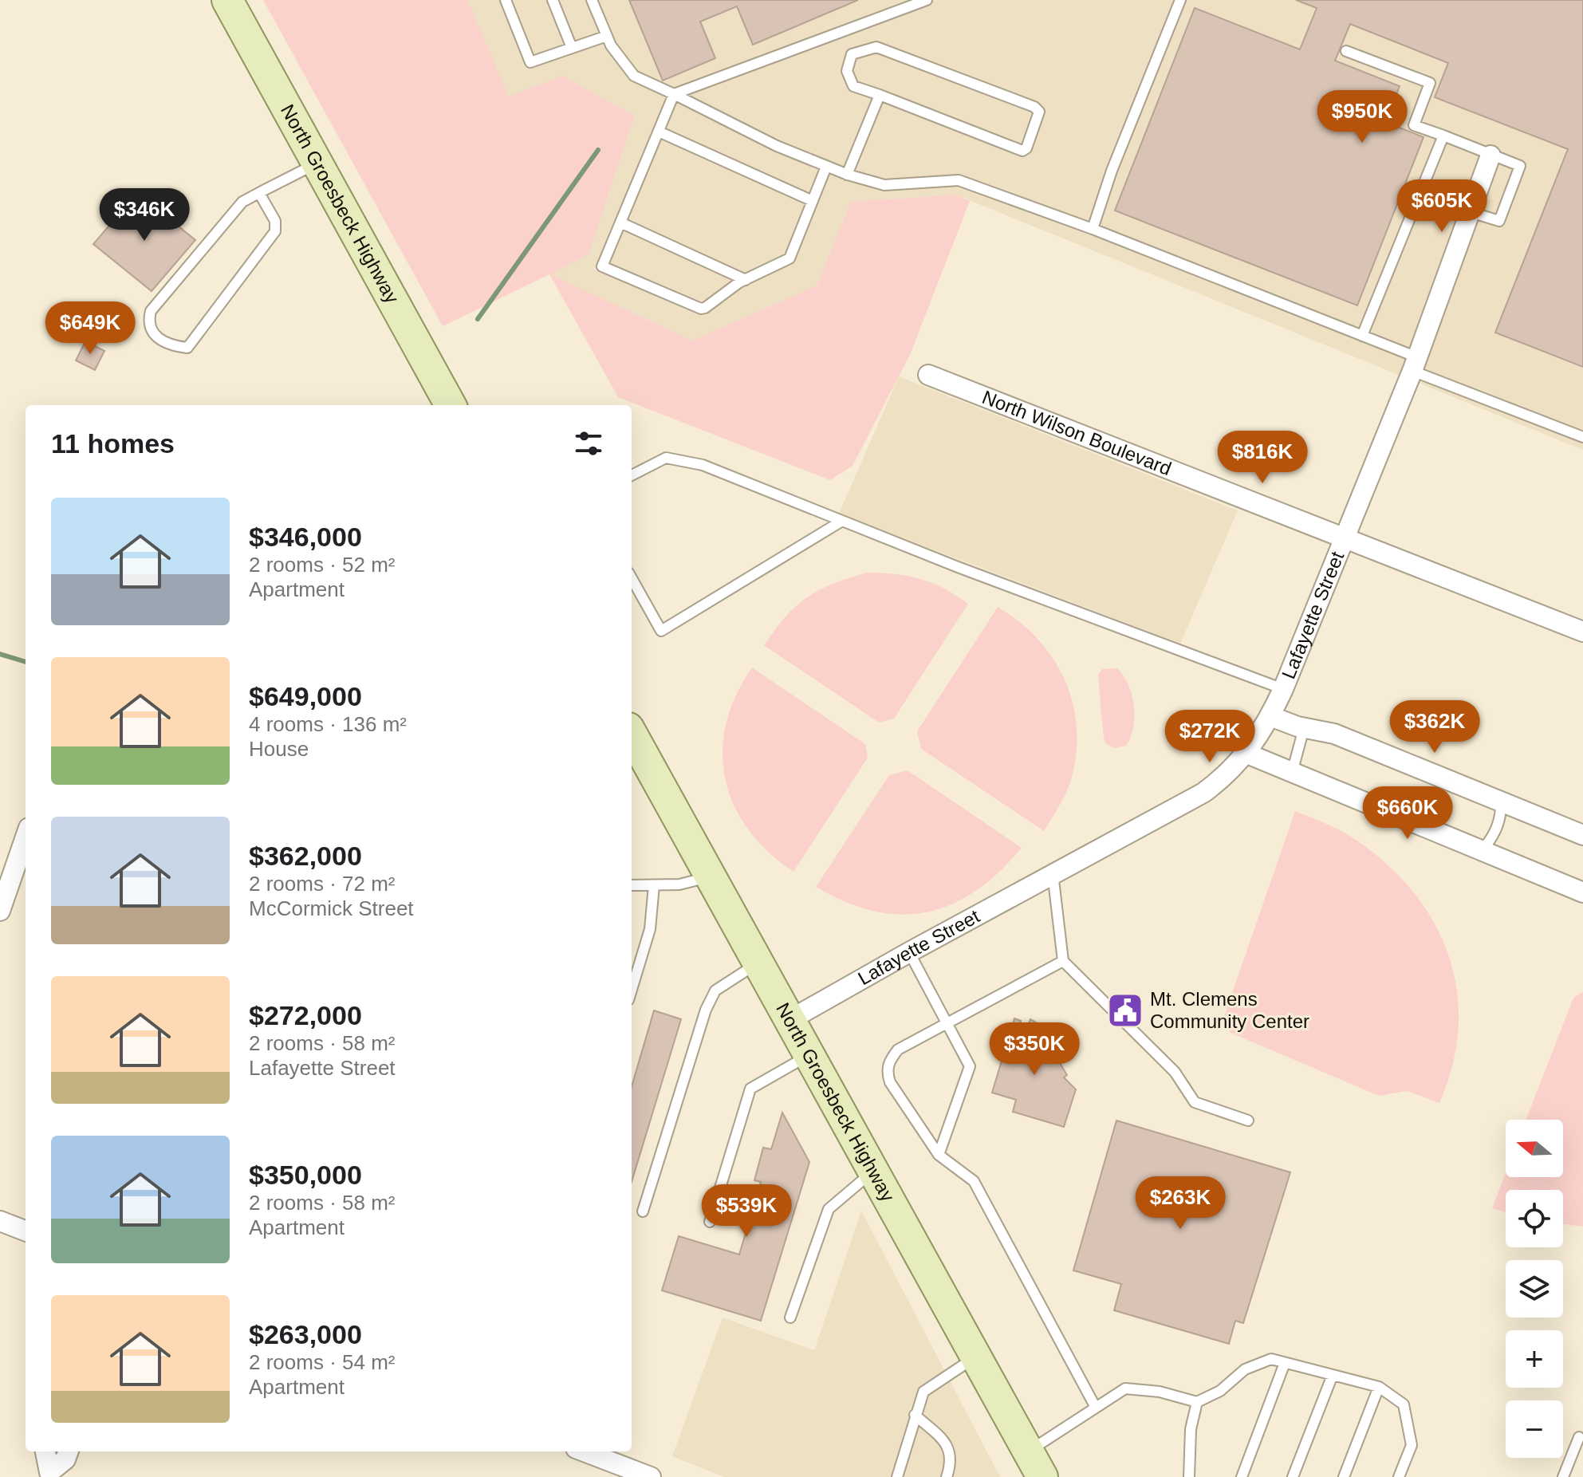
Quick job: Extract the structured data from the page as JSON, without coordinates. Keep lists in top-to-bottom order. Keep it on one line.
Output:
{"streets":{"main road":["North Groesbeck Highway"],"street":["North Wilson Boulevard","Lafayette Street"]},"crossings":[["North Groesbeck Highway","Lafayette Street"],["North Wilson Boulevard","Lafayette Street"]],"places":{"public building":["Mt. Clemens Community Center"]},"north":"left","page":{"price":["$950K","$605K","$346K","$649K","$816K","$362K","$272K","$660K","$350K","$263K","$539K"],"heading":"11 homes","list":[{"name":"$346,000","note":"2 rooms · 52 m² · Apartment"},{"name":"$649,000","note":"4 rooms · 136 m² · House"},{"name":"$362,000","note":"2 rooms · 72 m² · McCormick Street"},{"name":"$272,000","note":"2 rooms · 58 m² · Lafayette Street"},{"name":"$350,000","note":"2 rooms · 58 m² · Apartment"},{"name":"$263,000","note":"2 rooms · 54 m² · Apartment"}],"map_buttons":["+","−"]}}
